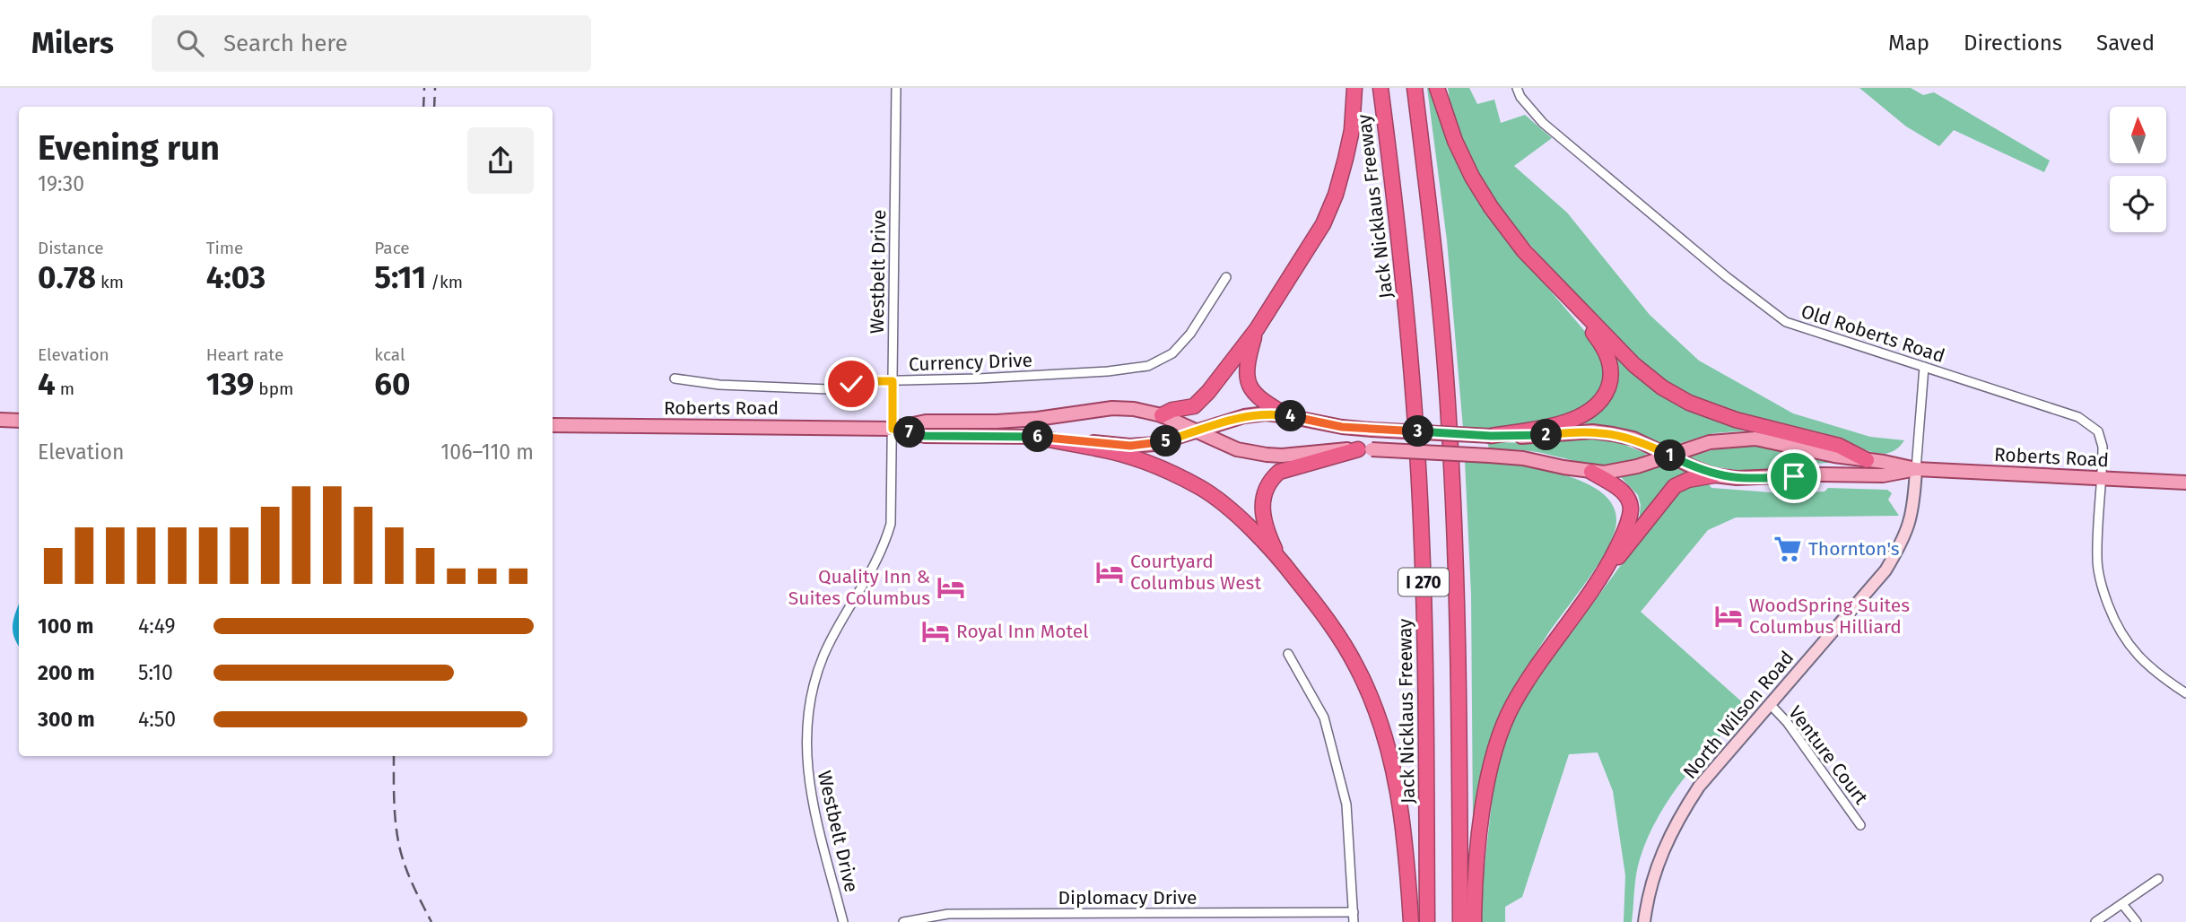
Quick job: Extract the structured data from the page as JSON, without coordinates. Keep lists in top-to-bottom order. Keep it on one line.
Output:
{"streets":{"highway":["Jack Nicklaus Freeway","I 270"],"main road":["Roberts Road","North Wilson Road"],"street":["Westbelt Drive","Old Roberts Road","Currency Drive","Venture Court","Diplomacy Drive"]},"crossings":[["Westbelt Drive","Currency Drive"],["Westbelt Drive","Roberts Road"],["Old Roberts Road","Roberts Road"],["Old Roberts Road","North Wilson Road"],["Roberts Road","North Wilson Road"],["North Wilson Road","Venture Court"]],"places":{"supermarket":["Thornton's"],"hotel":["Courtyard Columbus West","Quality Inn & Suites Columbus","WoodSpring Suites Columbus Hilliard","Royal Inn Motel"]},"north":"top","page":{"header":"Milers","search":"Search here","nav":["Map","Directions","Saved"],"heading":["Evening run","19:30"],"stats":[["Distance","0.78 km"],["Time","4:03"],["Pace","5:11 /km"],["Elevation","4 m"],["Heart rate","139 bpm"],["kcal","60"]],"pins":["4","3","7","2","6","5","1"],"chart":["Elevation","106–110 m"],"list":[{"name":"100 m","note":"4:49"},{"name":"200 m","note":"5:10"},{"name":"300 m","note":"4:50"}]}}
